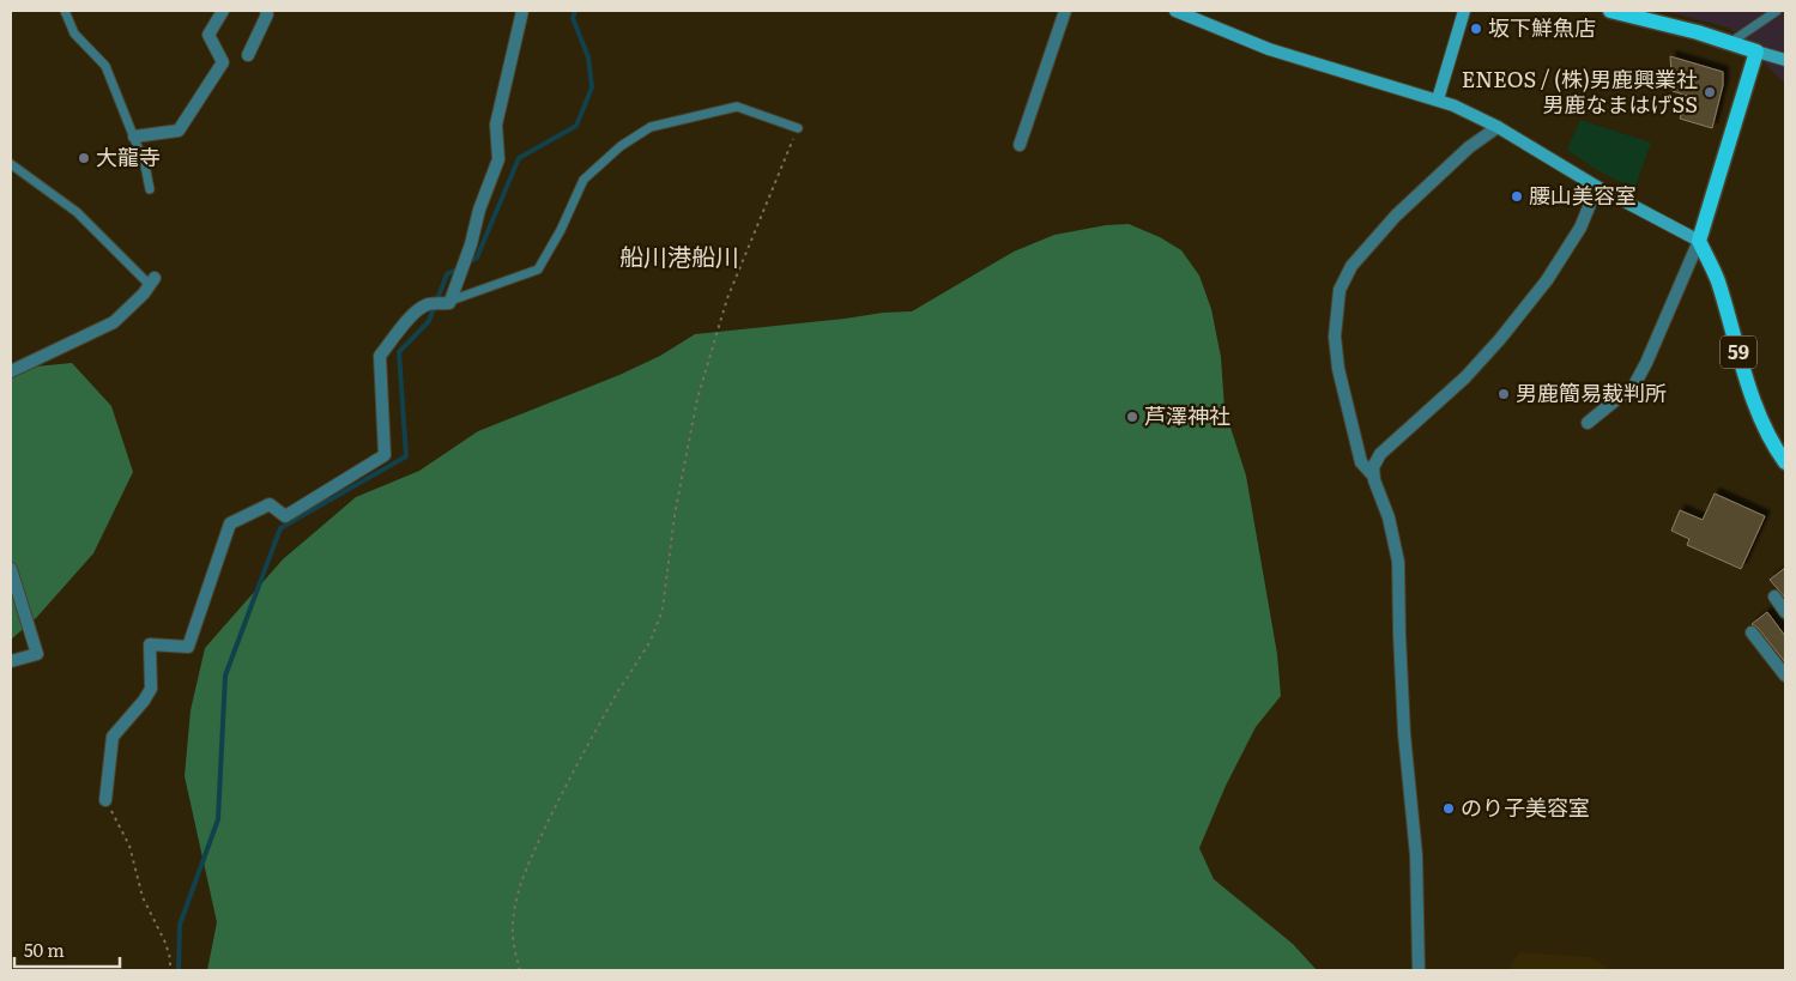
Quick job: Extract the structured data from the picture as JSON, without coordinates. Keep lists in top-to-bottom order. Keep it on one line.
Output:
{"streets":{"main road":["59"]},"districts":["船川港船川"],"places":["坂下鮮魚店","ENEOS / (株)男鹿興業社 男鹿なまはげSS","大龍寺","腰山美容室","男鹿簡易裁判所","芦澤神社","のり子美容室"],"scale_bar":"50 m"}
